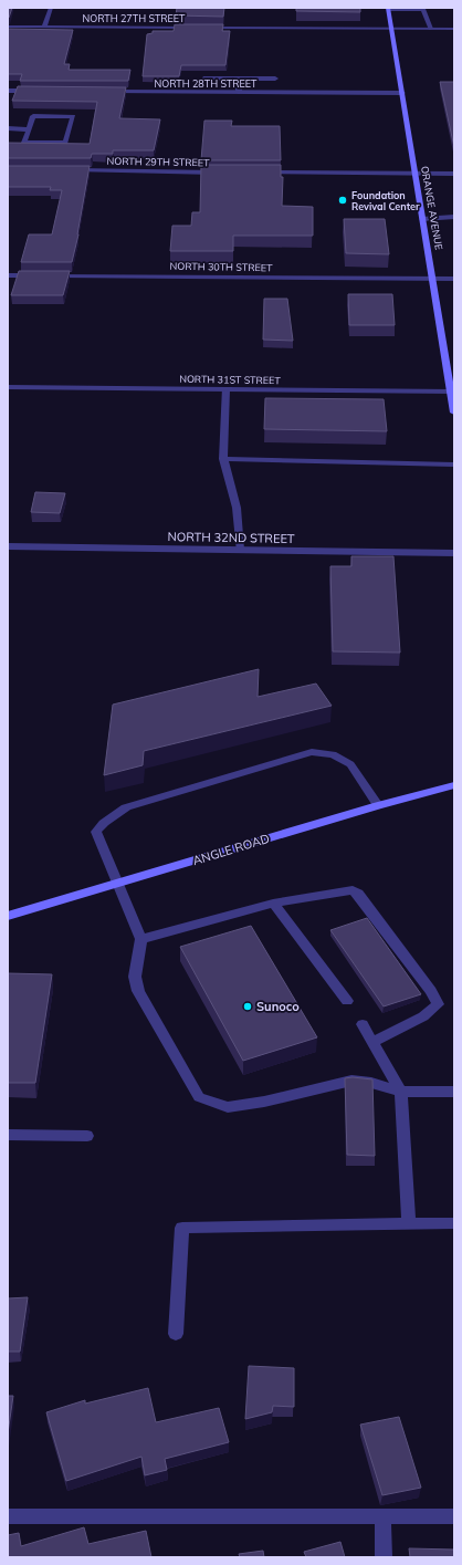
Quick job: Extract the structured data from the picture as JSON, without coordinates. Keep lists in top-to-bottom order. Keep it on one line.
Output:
{"streets":{"main road":["ORANGE AVENUE","ANGLE ROAD"],"street":["NORTH 27TH STREET","NORTH 28TH STREET","NORTH 29TH STREET","NORTH 30TH STREET","NORTH 31ST STREET","NORTH 32ND STREET"]},"crossings":[["NORTH 27TH STREET","ORANGE AVENUE"],["NORTH 28TH STREET","ORANGE AVENUE"],["ORANGE AVENUE","NORTH 30TH STREET"],["ORANGE AVENUE","NORTH 31ST STREET"]],"places":["Foundation Revival Center","Sunoco"]}
